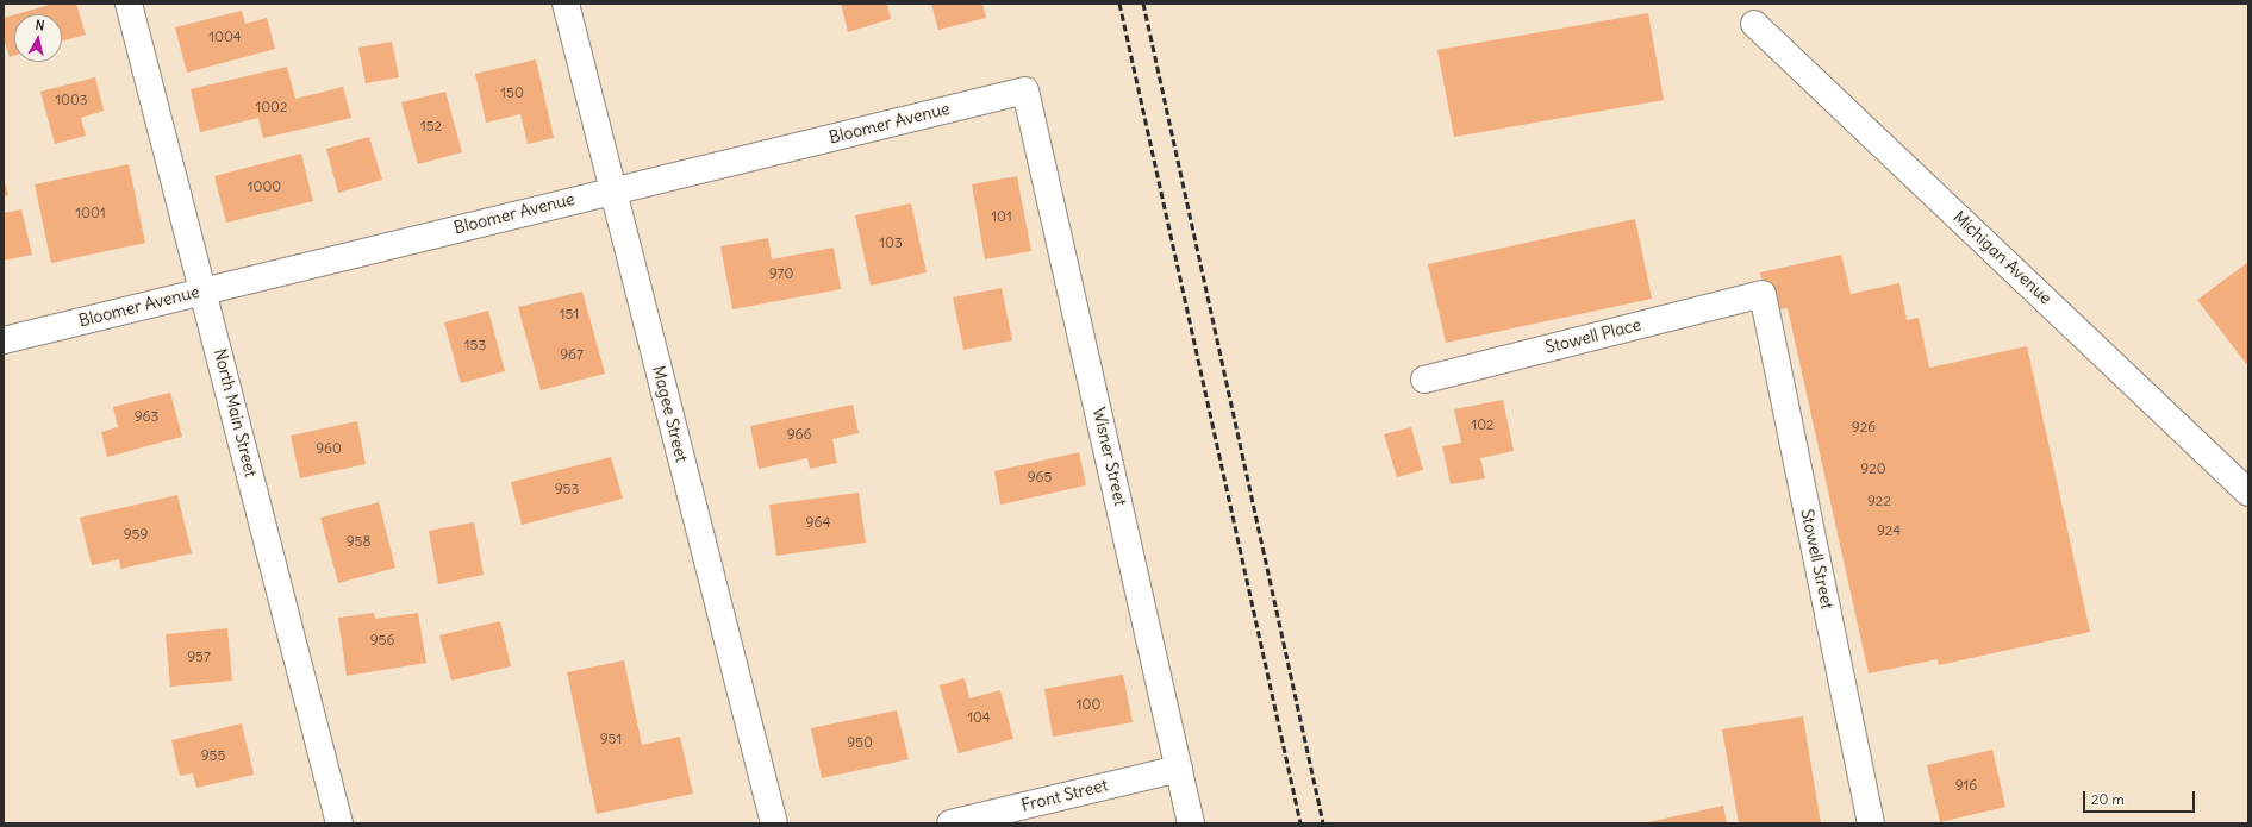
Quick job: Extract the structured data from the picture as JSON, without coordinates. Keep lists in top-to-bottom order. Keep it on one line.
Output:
{"streets":{"street":["Bloomer Avenue","Michigan Avenue","Stowell Place","North Main Street","Magee Street","Wisner Street","Stowell Street","Front Street"]},"crossings":[["Bloomer Avenue","North Main Street"],["Bloomer Avenue","Magee Street"],["Bloomer Avenue","Wisner Street"],["Stowell Place","Stowell Street"],["Wisner Street","Front Street"]],"house_numbers":["1004","150","1003","1002","152","1000","1001","101","103","970","151","153","967","963","102","926","966","960","920","965","953","922","964","924","959","958","956","957","100","104","951","950","955","916"],"scale_bar":"20 m","north":"top"}
